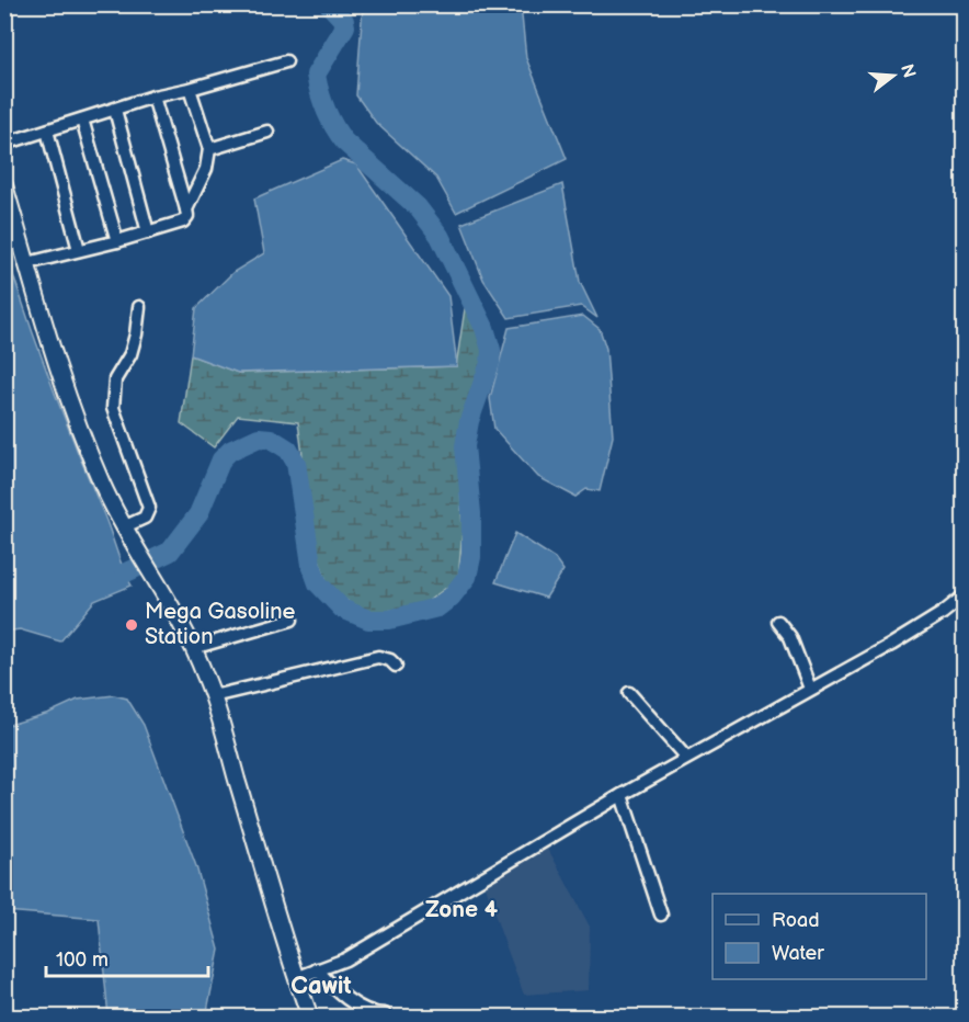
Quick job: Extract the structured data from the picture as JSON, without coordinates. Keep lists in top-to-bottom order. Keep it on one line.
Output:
{"districts":["Zone 4","Cawit"],"places":["Mega Gasoline Station"],"legend":["Road","Water"],"scale_bar":"100 m","north":"right"}
